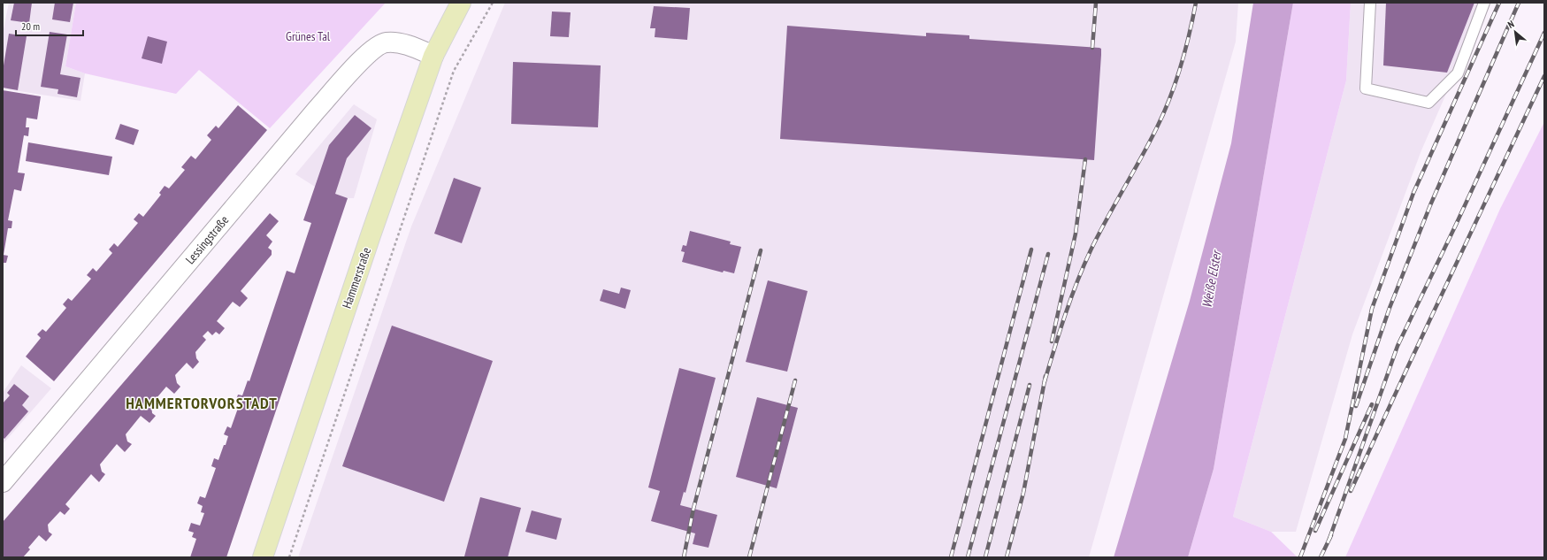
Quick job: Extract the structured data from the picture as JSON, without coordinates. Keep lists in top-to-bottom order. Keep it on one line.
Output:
{"streets":{"main road":["Lessingstraße","Hammerstraße"]},"crossings":[["Lessingstraße","Hammerstraße"]],"districts":["HAMMERTORVORSTADT"],"water":["Weiße Elster"],"parks":["Grünes Tal"],"scale_bar":"20 m","north":"top left"}
